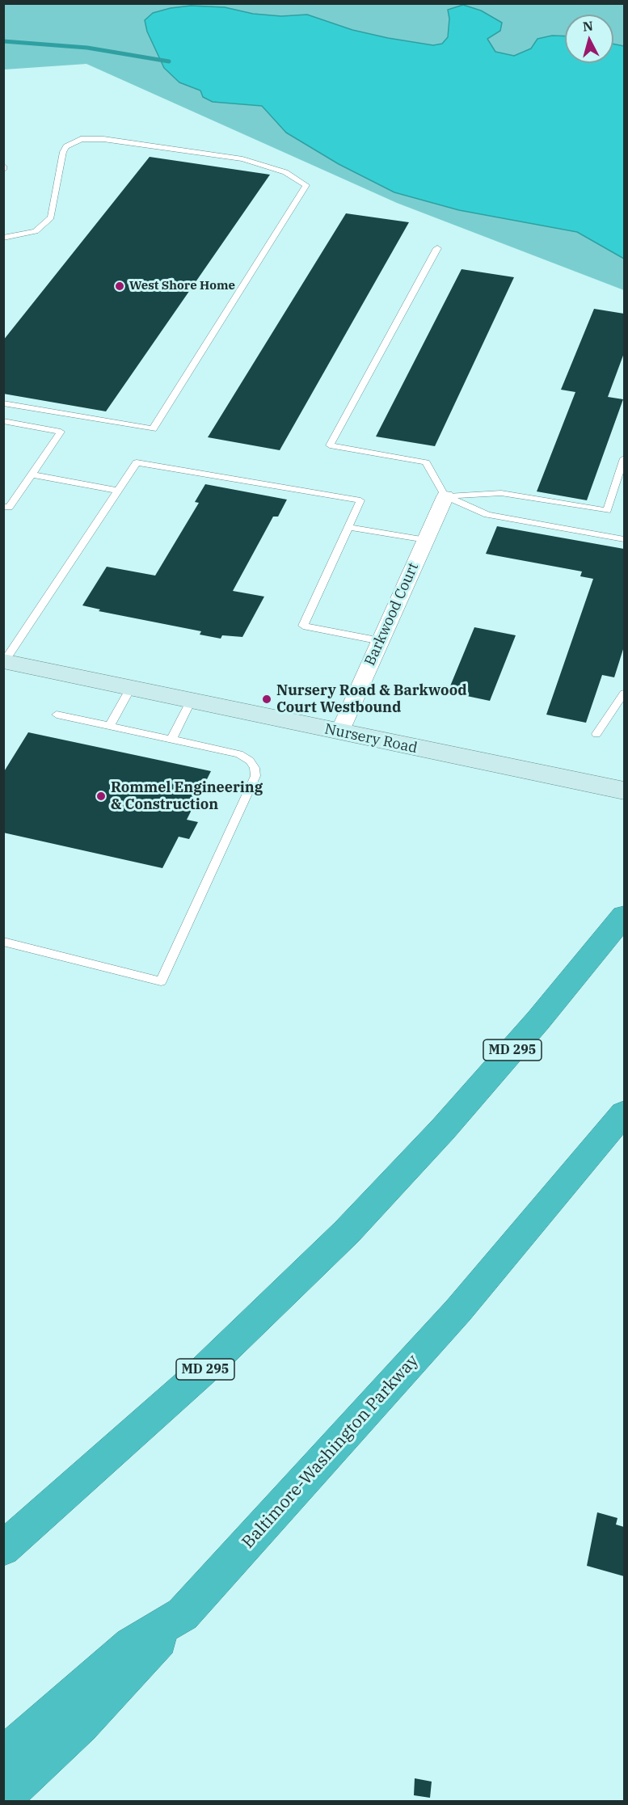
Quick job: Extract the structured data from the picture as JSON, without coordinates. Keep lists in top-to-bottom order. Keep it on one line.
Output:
{"streets":{"highway":["MD 295","Baltimore-Washington Parkway"],"main road":["Nursery Road"],"street":["Barkwood Court"]},"crossings":[["Barkwood Court","Nursery Road"]],"places":["West Shore Home","Nursery Road & Barkwood Court Westbound","Rommel Engineering & Construction"],"north":"top"}
